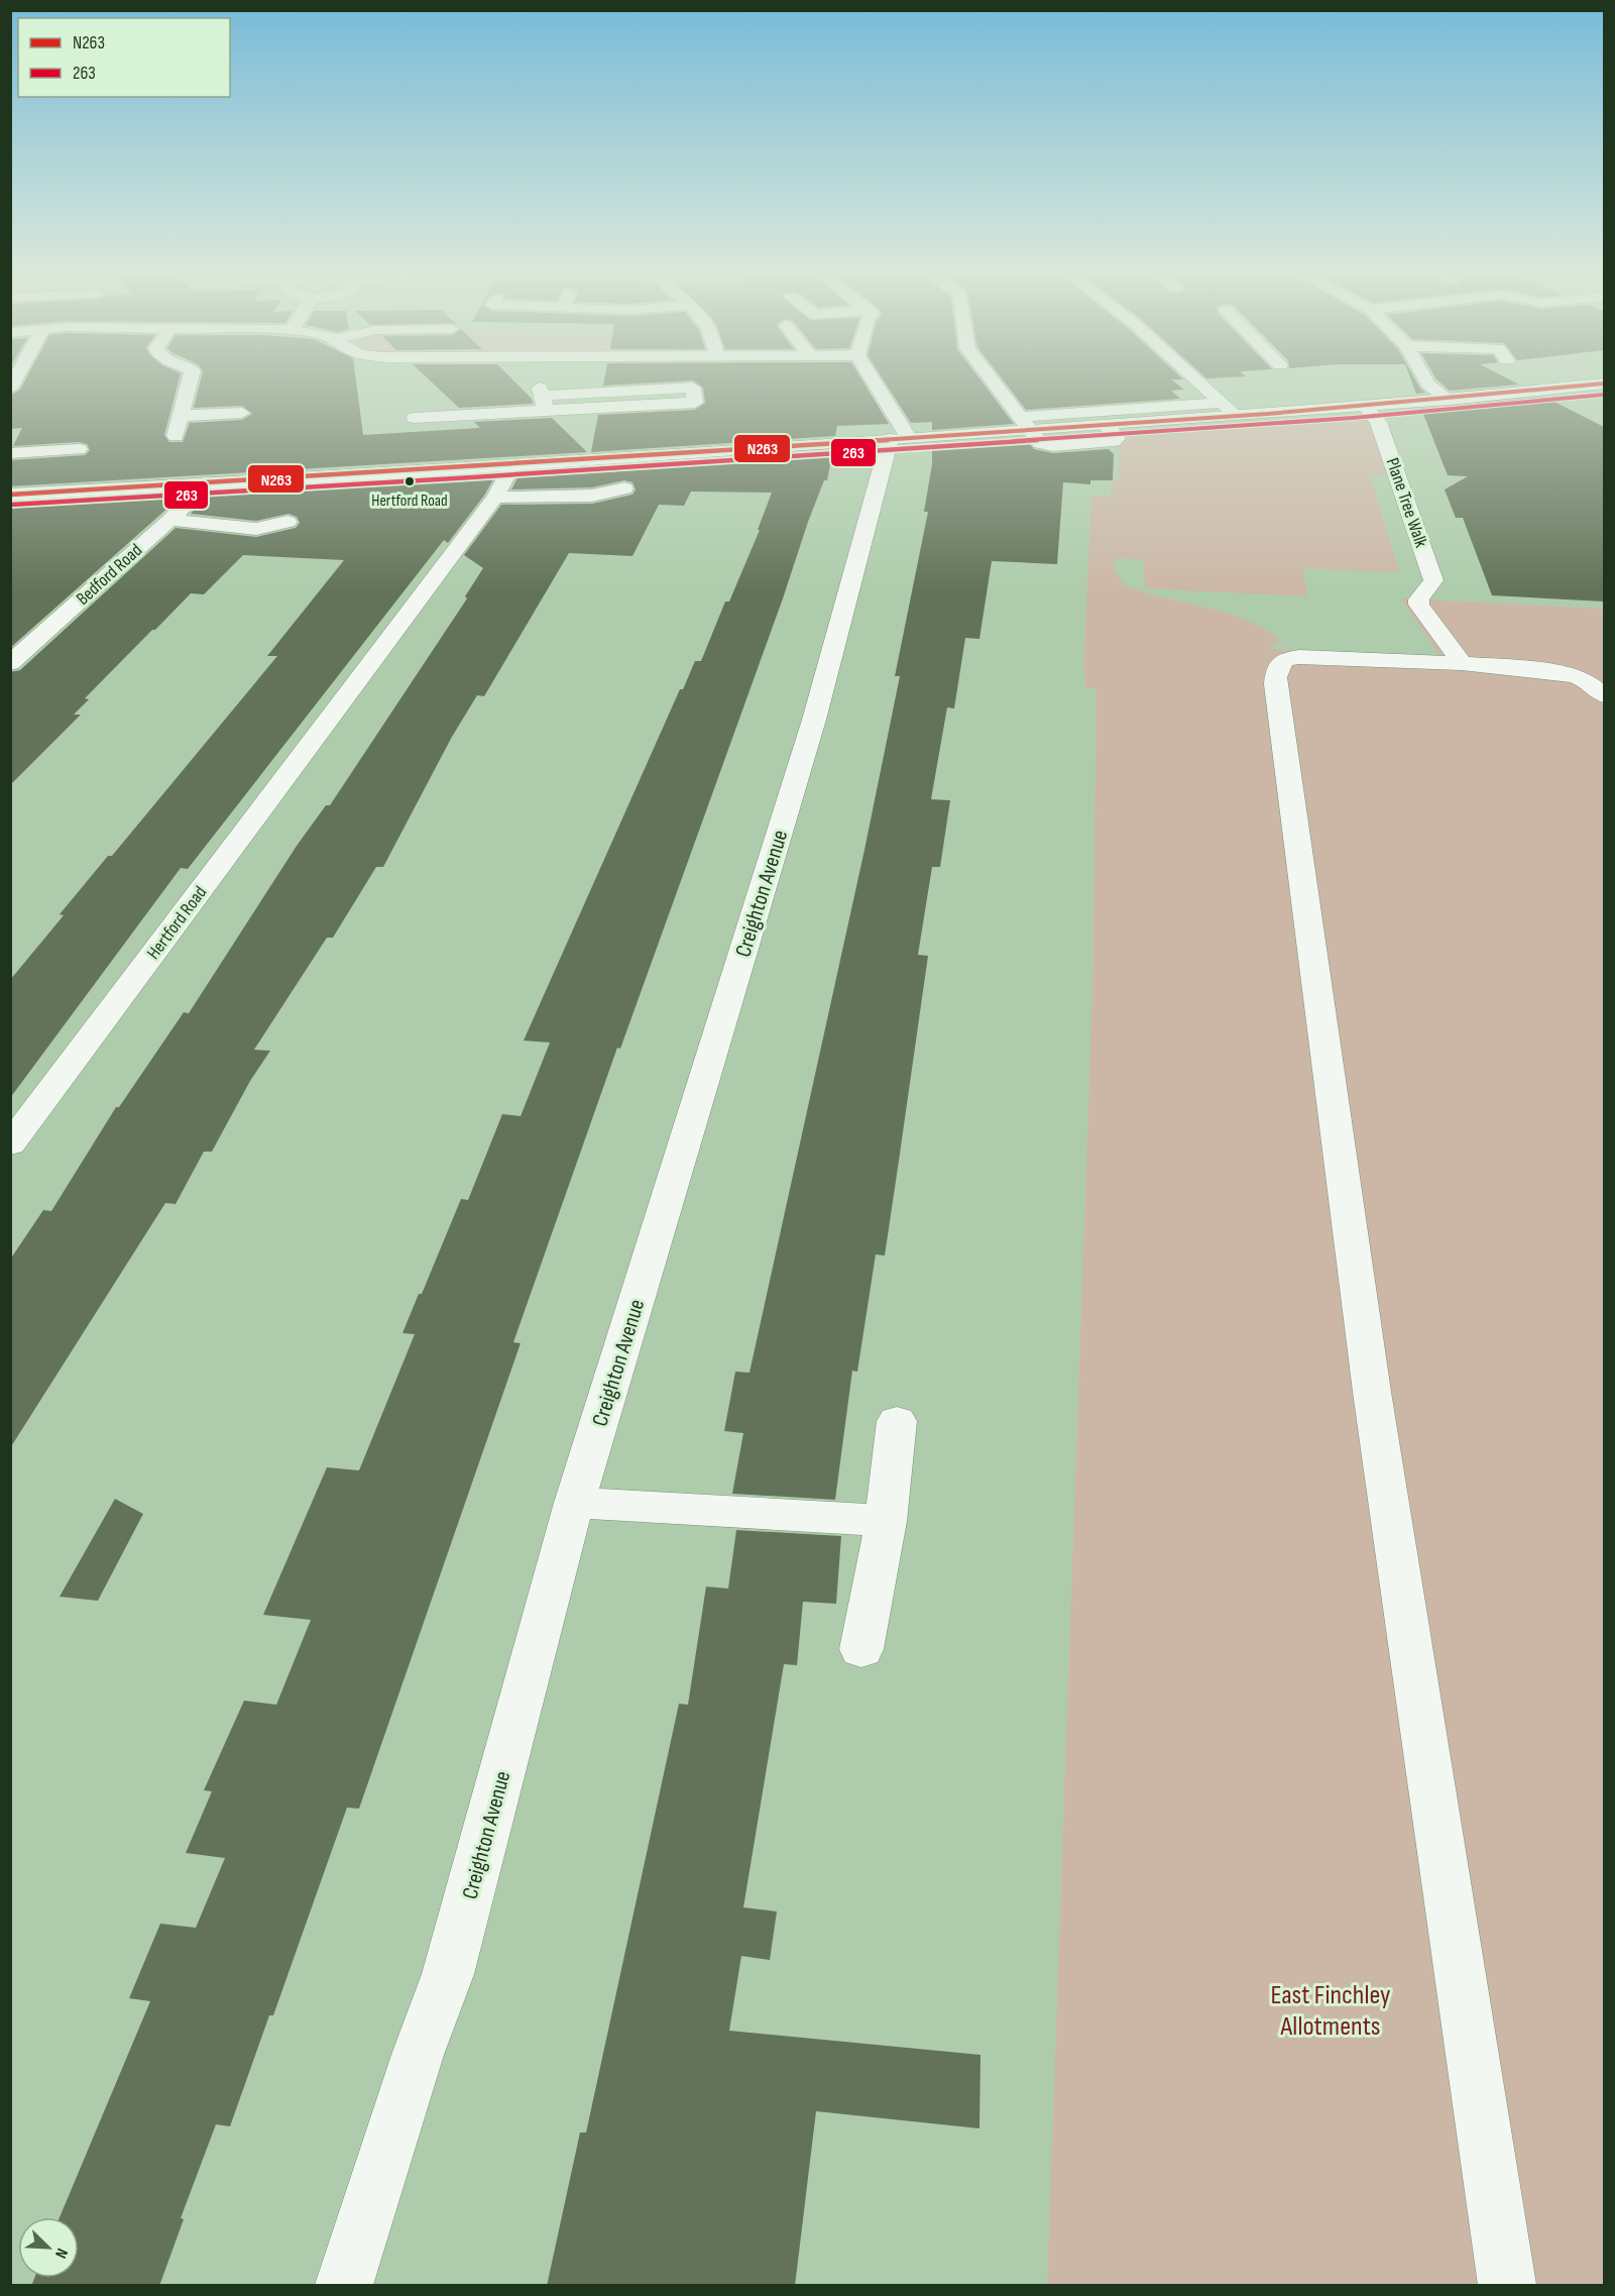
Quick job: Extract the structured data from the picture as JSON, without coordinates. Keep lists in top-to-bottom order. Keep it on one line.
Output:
{"streets":{"street":["Plane Tree Walk","Bedford Road","Creighton Avenue","Hertford Road"]},"parks":["East Finchley Allotments"],"places":["Hertford Road"],"lines":["transit line N263","transit line 263"],"legend":["N263","263"],"north":"bottom right"}
